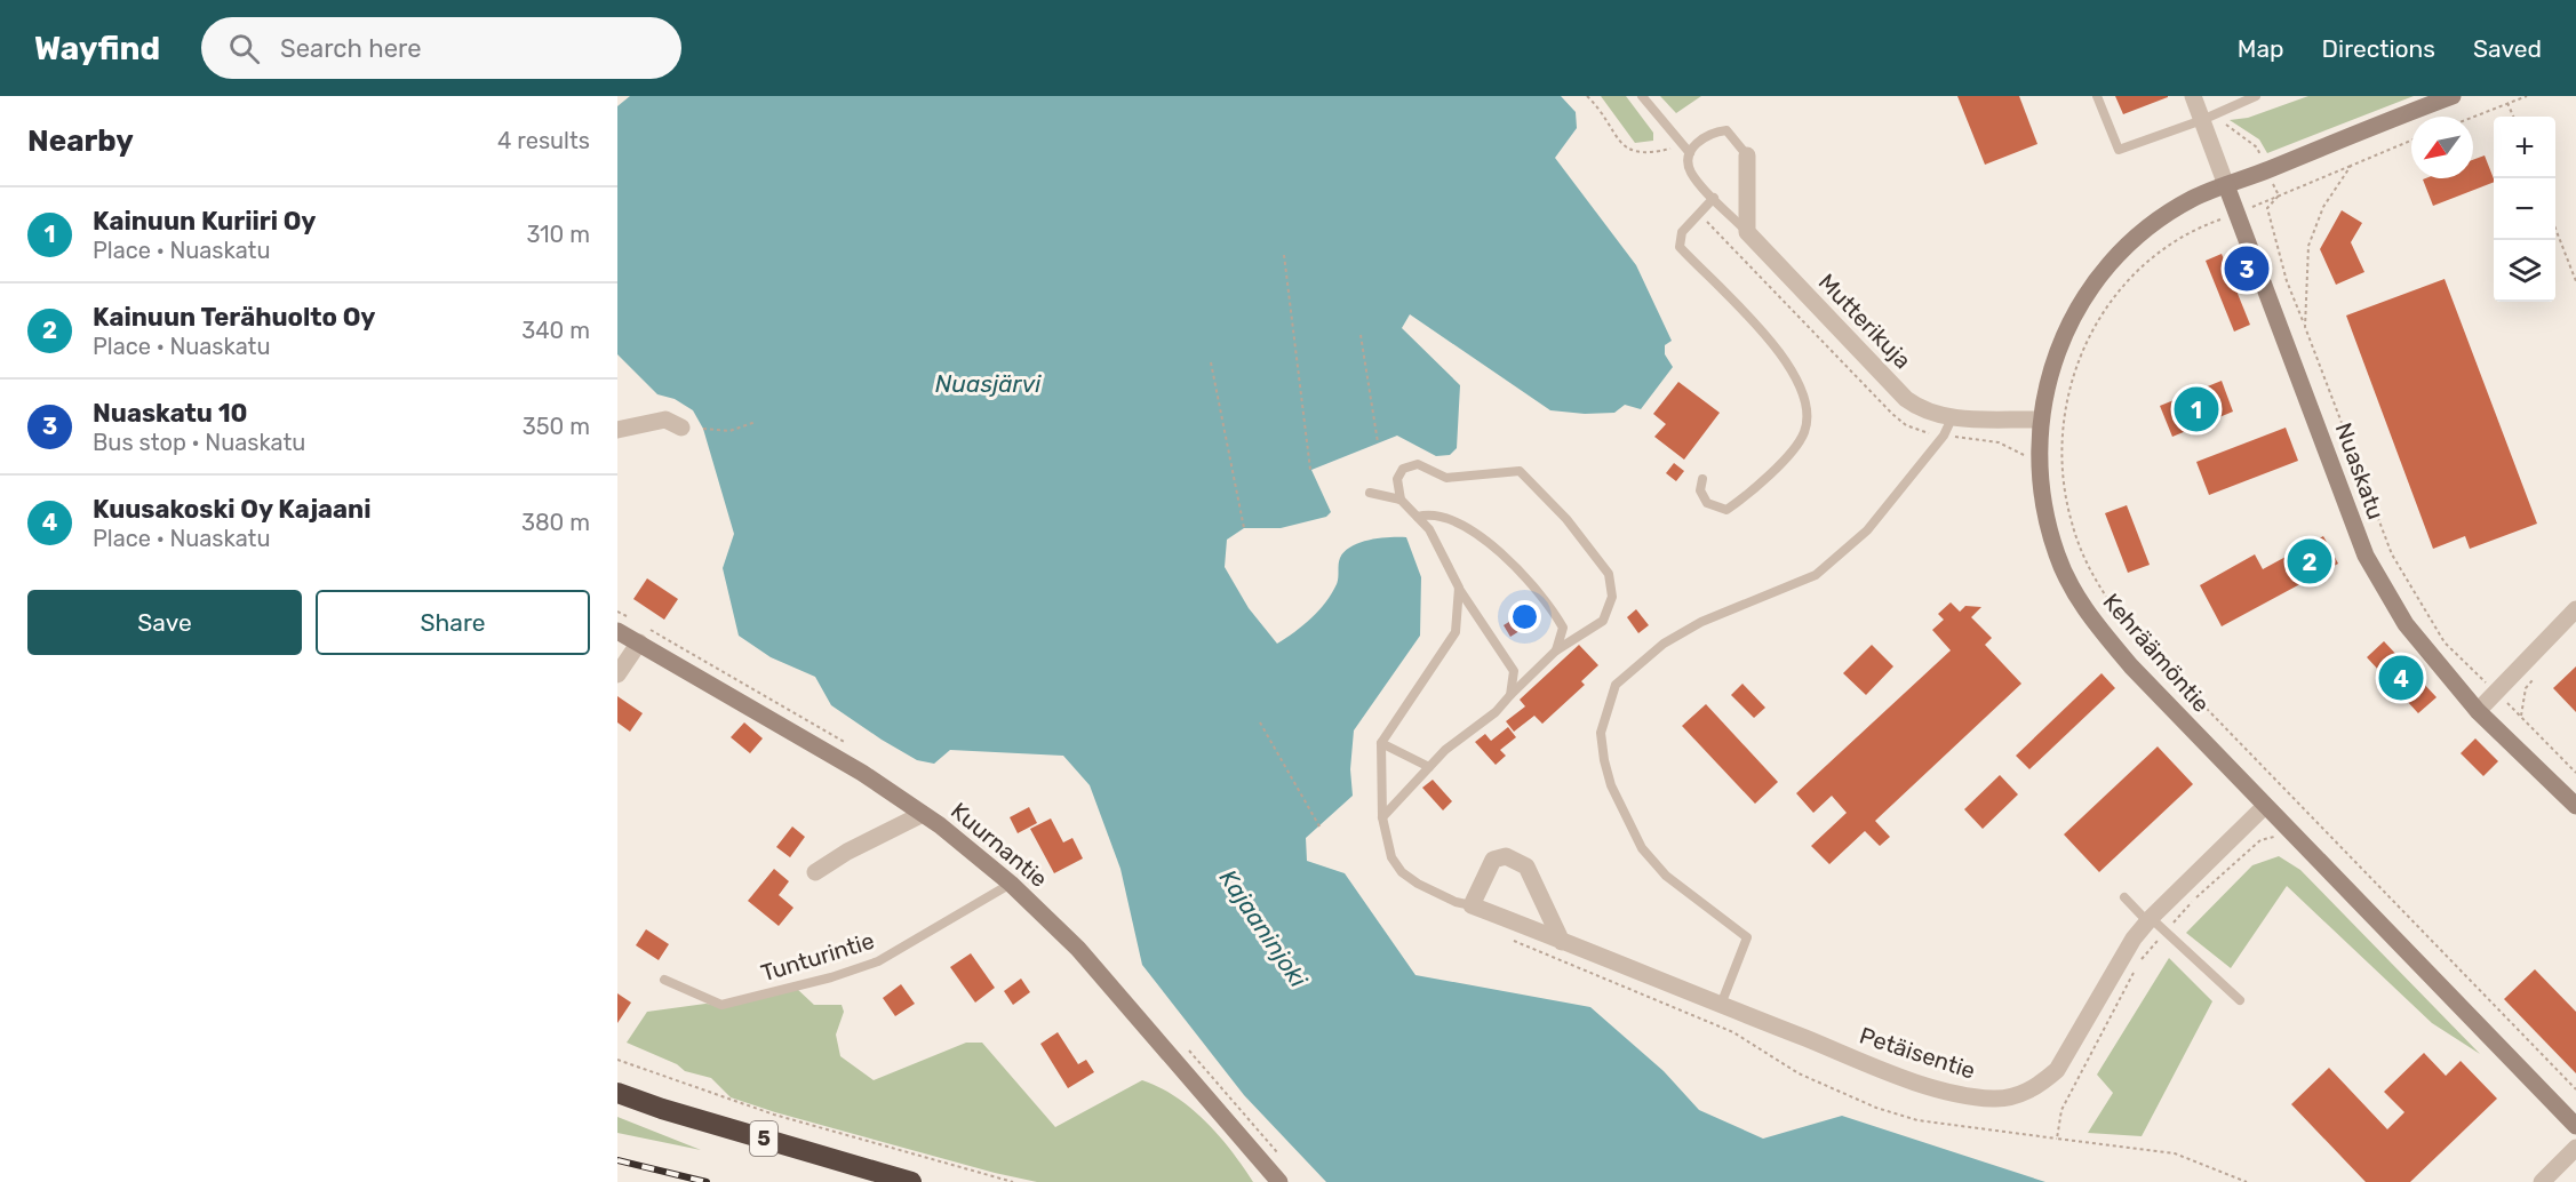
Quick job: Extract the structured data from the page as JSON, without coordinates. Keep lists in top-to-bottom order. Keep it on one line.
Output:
{"streets":{"highway":["5"],"street":["Mutterikuja","Nuaskatu","Kehräämöntie","Kuurnantie","Petäisentie"],"lane":["Tunturintie"]},"crossings":[["Mutterikuja","Kehräämöntie"],["Nuaskatu","Kehräämöntie"],["Kehräämöntie","Petäisentie"],["Kuurnantie","Tunturintie"]],"water":["Nuasjärvi","Kajaaninjoki"],"north":"bottom left","page":{"header":"Wayfind","search":"Search here","nav":["Map","Directions","Saved"],"heading":["Nearby","4 results"],"map_buttons":["+","−"],"list":[{"mark":"1","name":"Kainuun Kuriiri Oy","note":"Place · Nuaskatu","value":"310 m"},{"mark":"2","name":"Kainuun Terähuolto Oy","note":"Place · Nuaskatu","value":"340 m"},{"mark":"3","name":"Nuaskatu 10","note":"Bus stop · Nuaskatu","value":"350 m"},{"mark":"4","name":"Kuusakoski Oy Kajaani","note":"Place · Nuaskatu","value":"380 m"}],"pins":["3","1","2","4"],"buttons":["Save","Share"]}}
